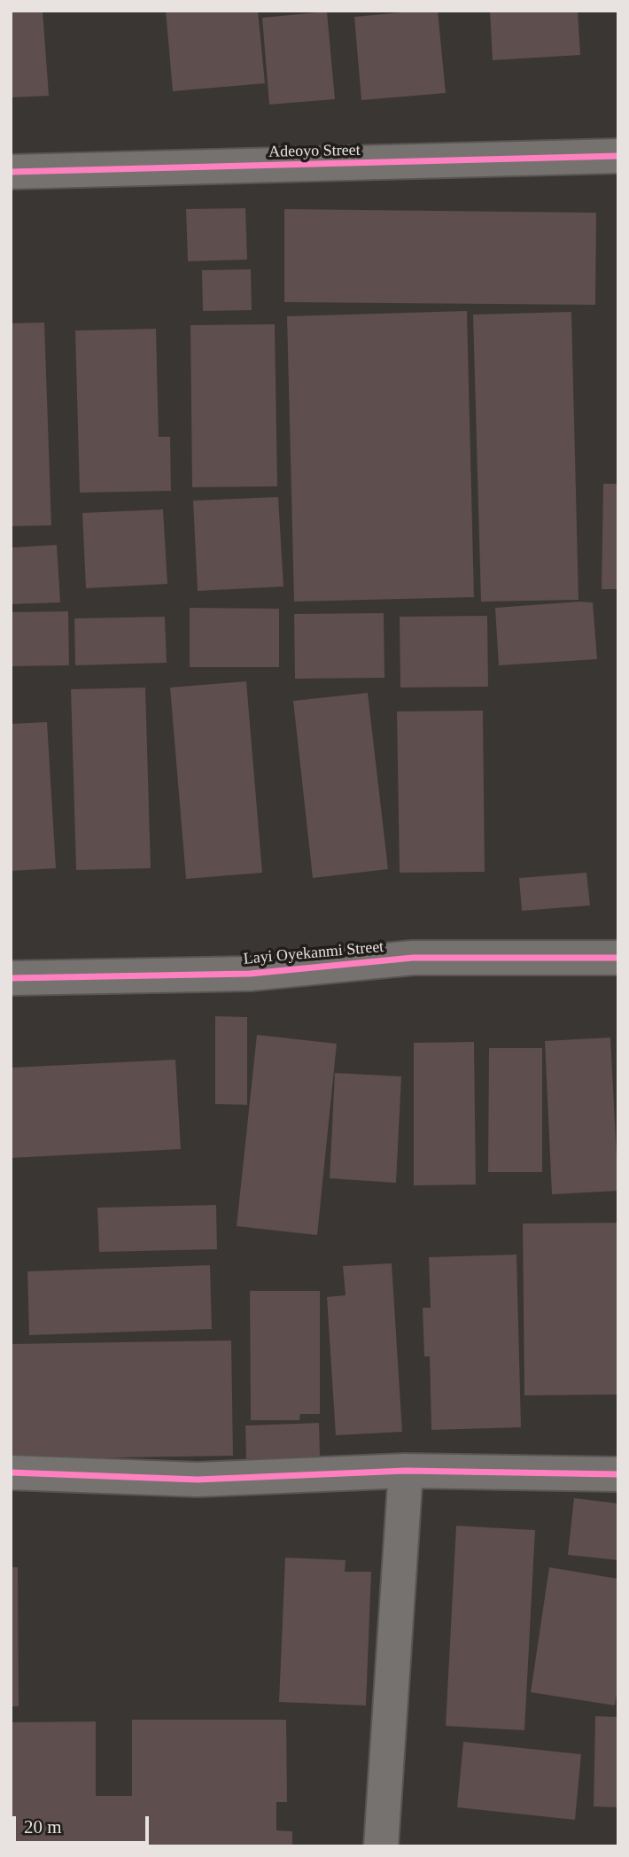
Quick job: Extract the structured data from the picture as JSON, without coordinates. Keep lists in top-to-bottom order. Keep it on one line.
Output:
{"streets":{"street":["Adeoyo Street","Layi Oyekanmi Street"]},"scale_bar":"20 m"}
